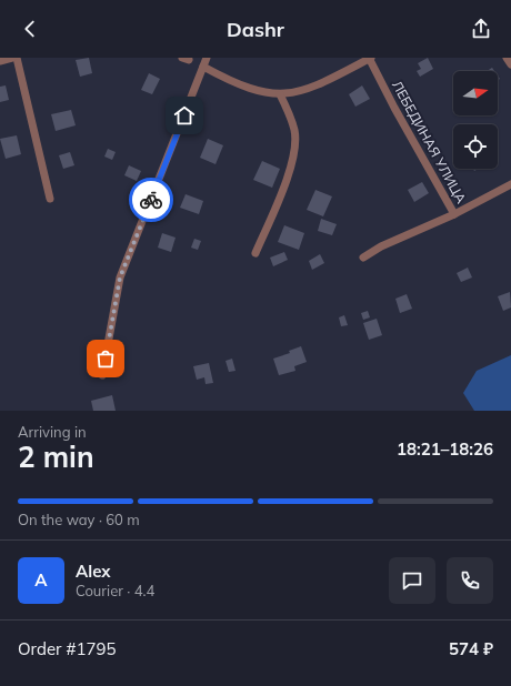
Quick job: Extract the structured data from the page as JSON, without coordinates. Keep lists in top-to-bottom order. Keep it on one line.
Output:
{"streets":{"street":["ЛЕБЕДИНАЯ УЛИЦА"]},"north":"right","page":{"header":"Dashr","heading":["2 min","Arriving in","18:21–18:26"],"panel":["Alex","Courier · 4.4","Order #1795","574 ₽"],"bar":"On the way · 60 m","round":"A"}}
